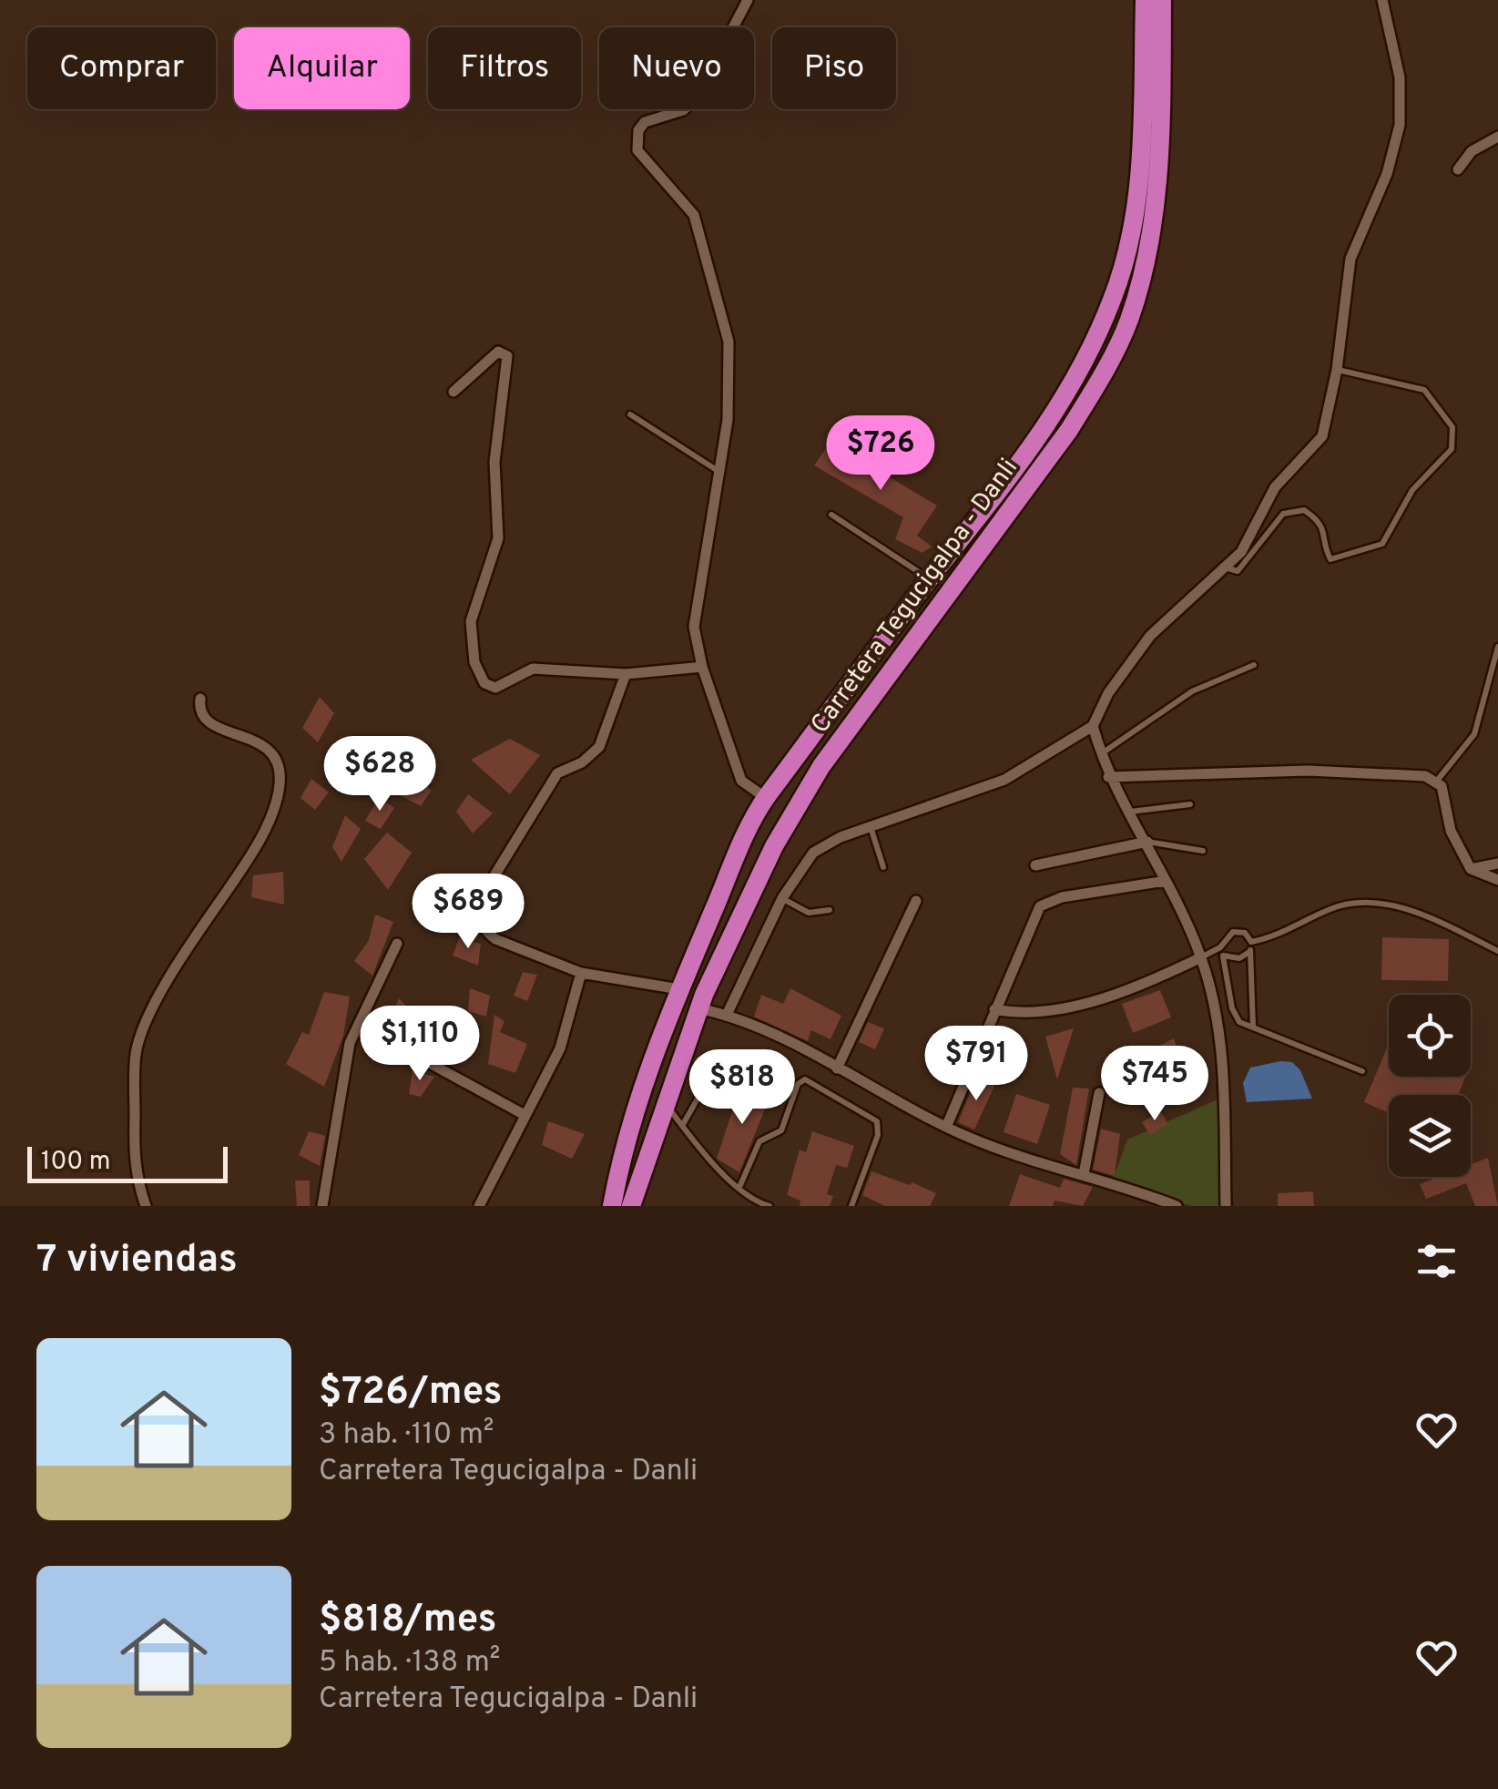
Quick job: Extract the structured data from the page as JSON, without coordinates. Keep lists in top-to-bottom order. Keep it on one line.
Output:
{"streets":{"highway":["Carretera Tegucigalpa - Danli"]},"scale_bar":"100 m","page":{"chip":["Comprar","Alquilar","Filtros","Nuevo","Piso"],"price":["$726","$628","$689","$1,110","$791","$745","$818"],"scale":"100 m","heading":"7 viviendas","list":[{"name":"$726/mes","note":"3 hab. · 110 m² · Carretera Tegucigalpa - Danli"},{"name":"$818/mes","note":"5 hab. · 138 m² · Carretera Tegucigalpa - Danli"}]}}
